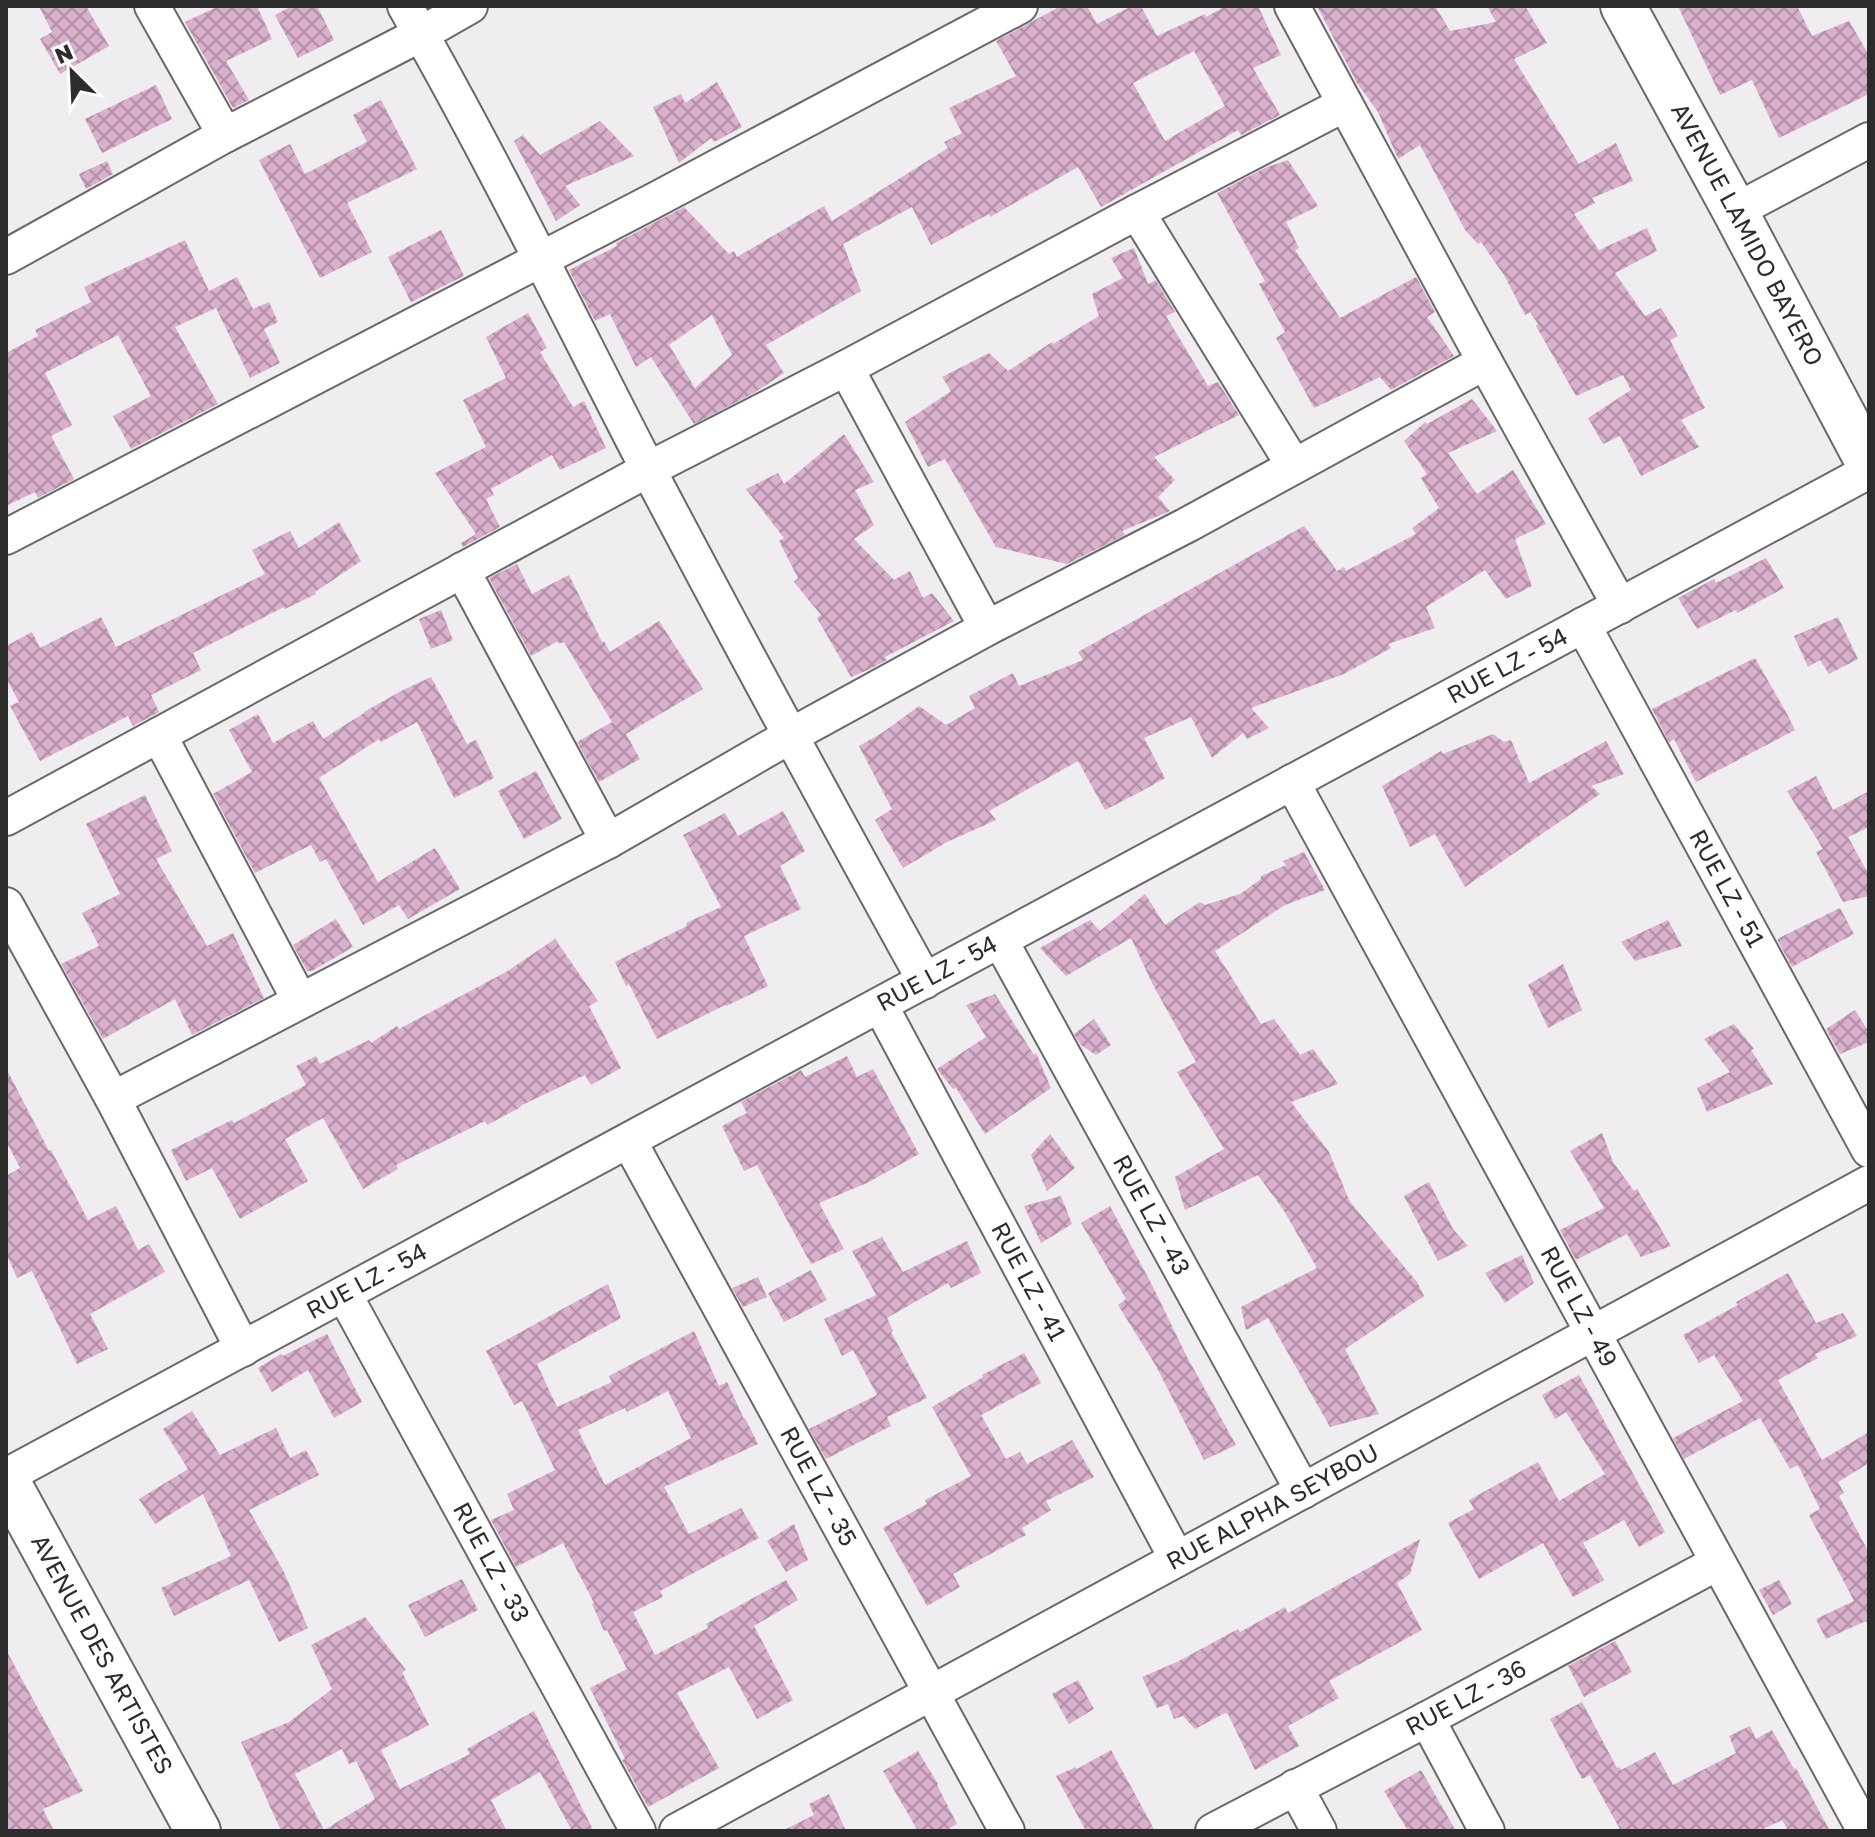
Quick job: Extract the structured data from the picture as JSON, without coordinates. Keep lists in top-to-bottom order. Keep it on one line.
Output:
{"streets":{"street":["AVENUE LAMIDO BAYERO","RUE LZ - 54","RUE LZ - 51","RUE LZ - 43","RUE LZ - 41","RUE LZ - 49","RUE LZ - 35","RUE ALPHA SEYBOU","RUE LZ - 33","AVENUE DES ARTISTES","RUE LZ - 36"]},"crossings":[["RUE LZ - 54","RUE LZ - 51"],["RUE LZ - 54","RUE LZ - 43"],["RUE LZ - 54","RUE LZ - 41"],["RUE LZ - 54","RUE LZ - 49"],["RUE LZ - 54","RUE LZ - 35"],["RUE LZ - 54","RUE LZ - 33"],["RUE LZ - 54","AVENUE DES ARTISTES"],["RUE LZ - 43","RUE ALPHA SEYBOU"],["RUE LZ - 41","RUE ALPHA SEYBOU"],["RUE LZ - 49","RUE ALPHA SEYBOU"],["RUE LZ - 49","RUE LZ - 36"],["RUE LZ - 35","RUE ALPHA SEYBOU"]],"north":"top left"}
